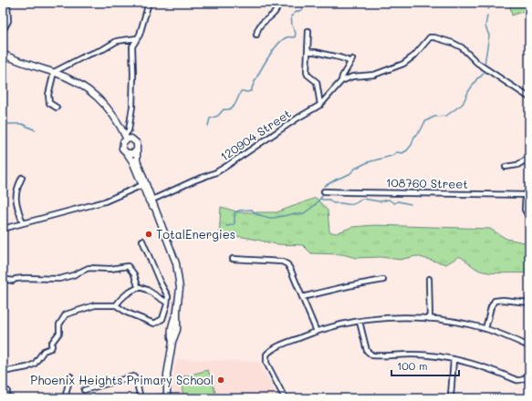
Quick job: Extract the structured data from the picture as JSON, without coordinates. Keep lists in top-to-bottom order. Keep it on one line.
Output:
{"streets":{"street":["120904 Street","108760 Street"]},"places":["TotalEnergies","Phoenix Heights Primary School"],"scale_bar":"100 m"}
